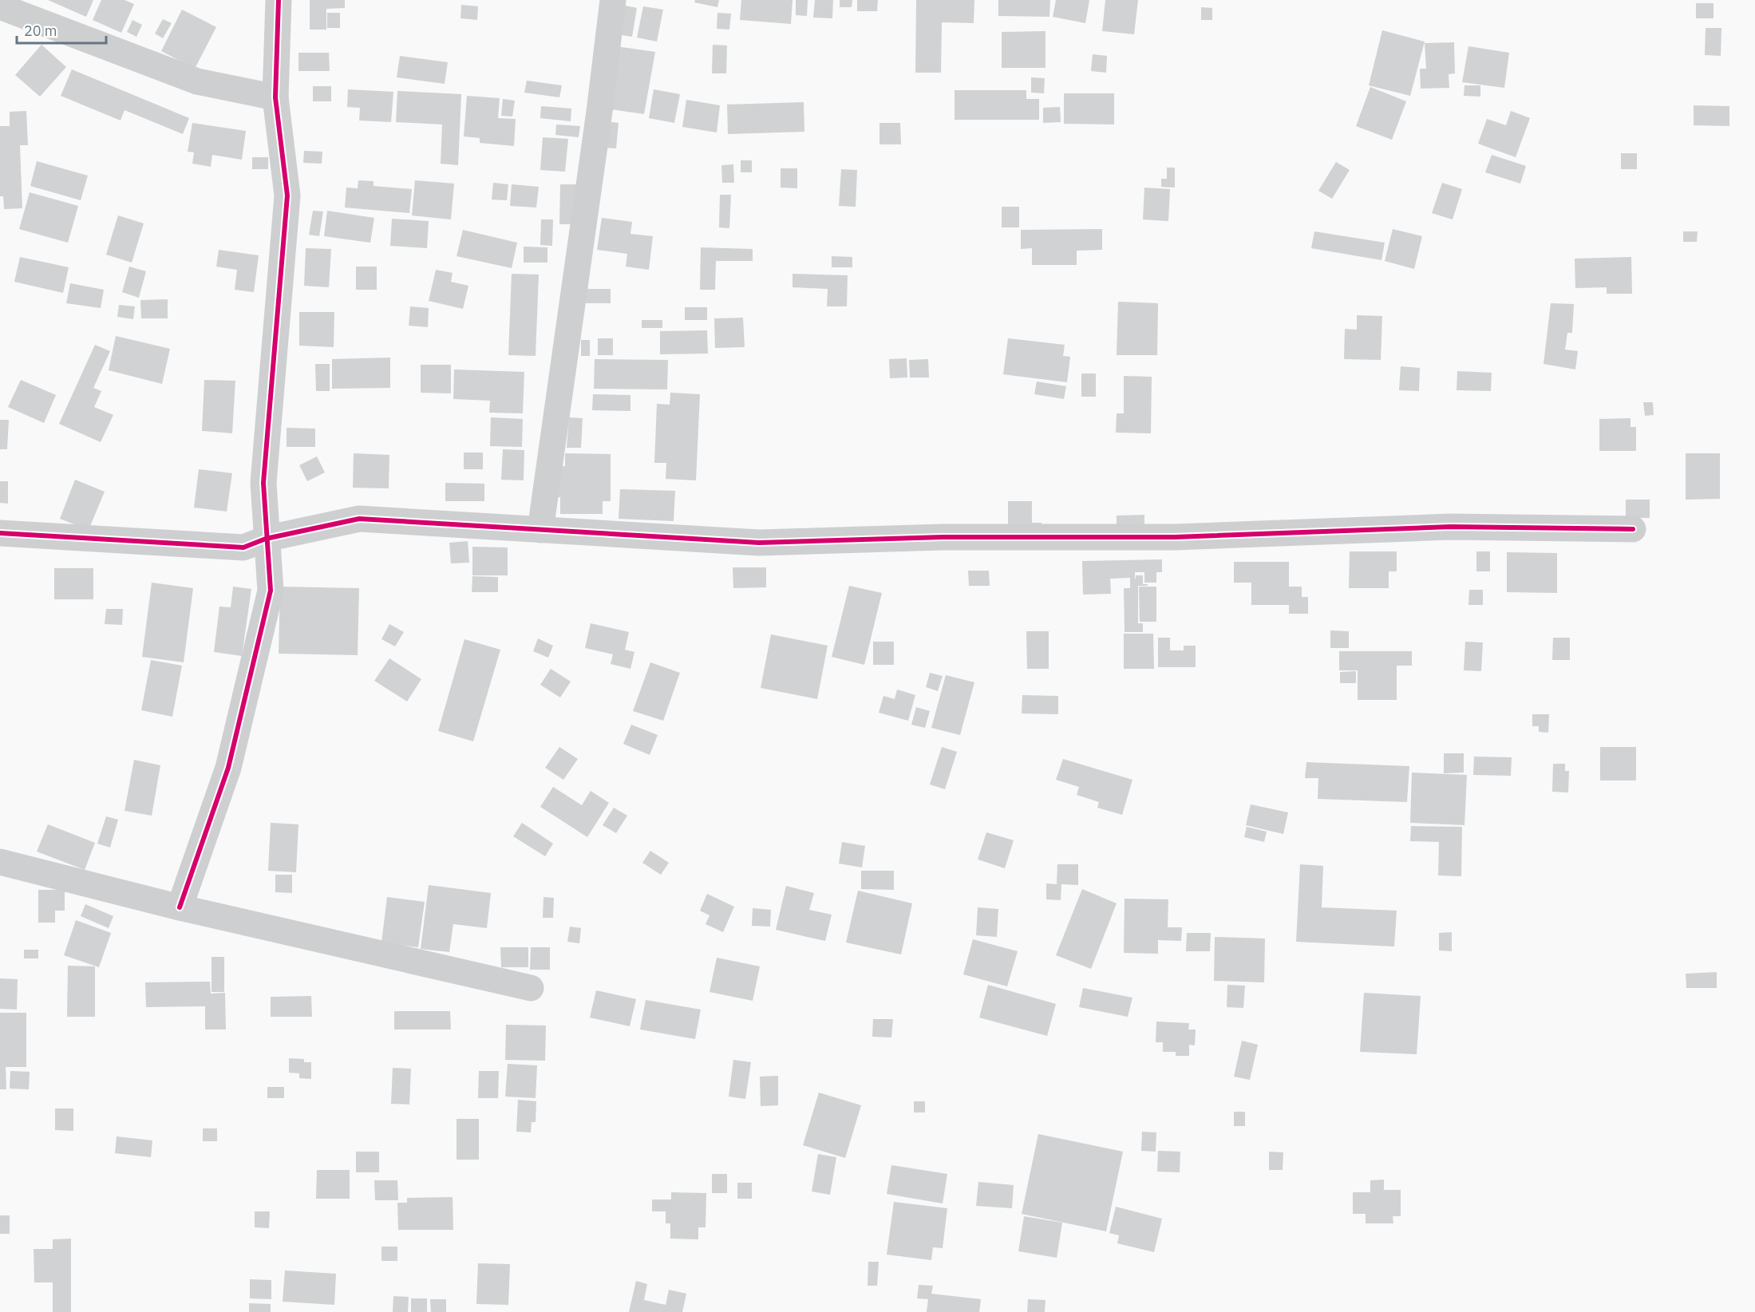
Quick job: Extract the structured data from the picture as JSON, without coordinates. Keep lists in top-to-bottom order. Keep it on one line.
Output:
{"scale_bar":"20 m"}
